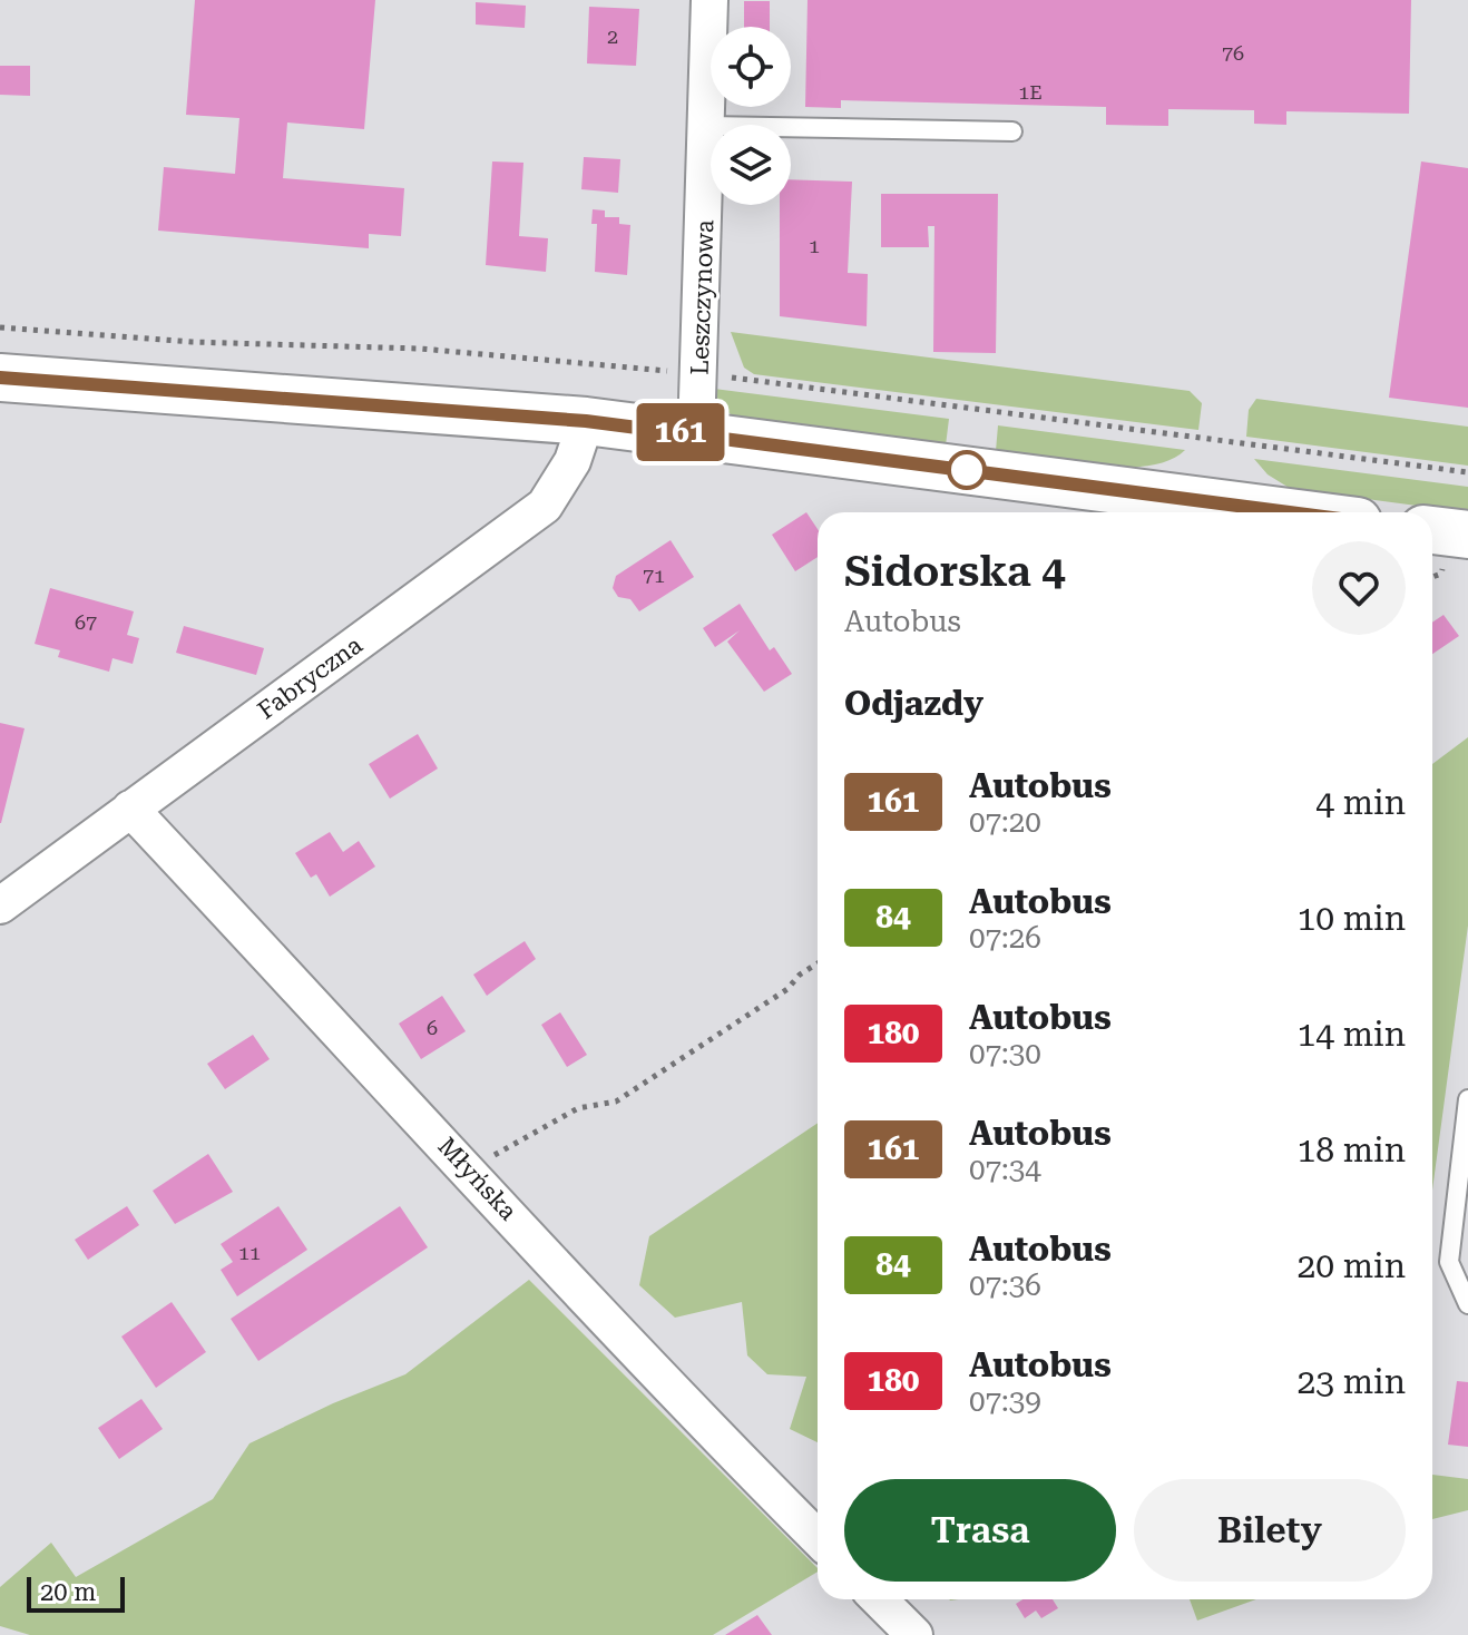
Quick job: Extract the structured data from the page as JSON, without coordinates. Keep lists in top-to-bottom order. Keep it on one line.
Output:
{"streets":{"street":["Leszczynowa","Fabryczna","Młyńska"]},"crossings":[["Fabryczna","Młyńska"]],"lines":["bus line 161"],"house_numbers":["2","76","1E","1","71","67","6","11"],"scale_bar":"20 m","page":{"on_map":"161","heading":[["Sidorska 4","Autobus"],"Odjazdy"],"list":[{"mark":"161","name":"Autobus","note":"07:20","value":"4 min"},{"mark":"84","name":"Autobus","note":"07:26","value":"10 min"},{"mark":"180","name":"Autobus","note":"07:30","value":"14 min"},{"mark":"161","name":"Autobus","note":"07:34","value":"18 min"},{"mark":"84","name":"Autobus","note":"07:36","value":"20 min"},{"mark":"180","name":"Autobus","note":"07:39","value":"23 min"}],"buttons":["Trasa","Bilety"],"scale":"20 m"}}
